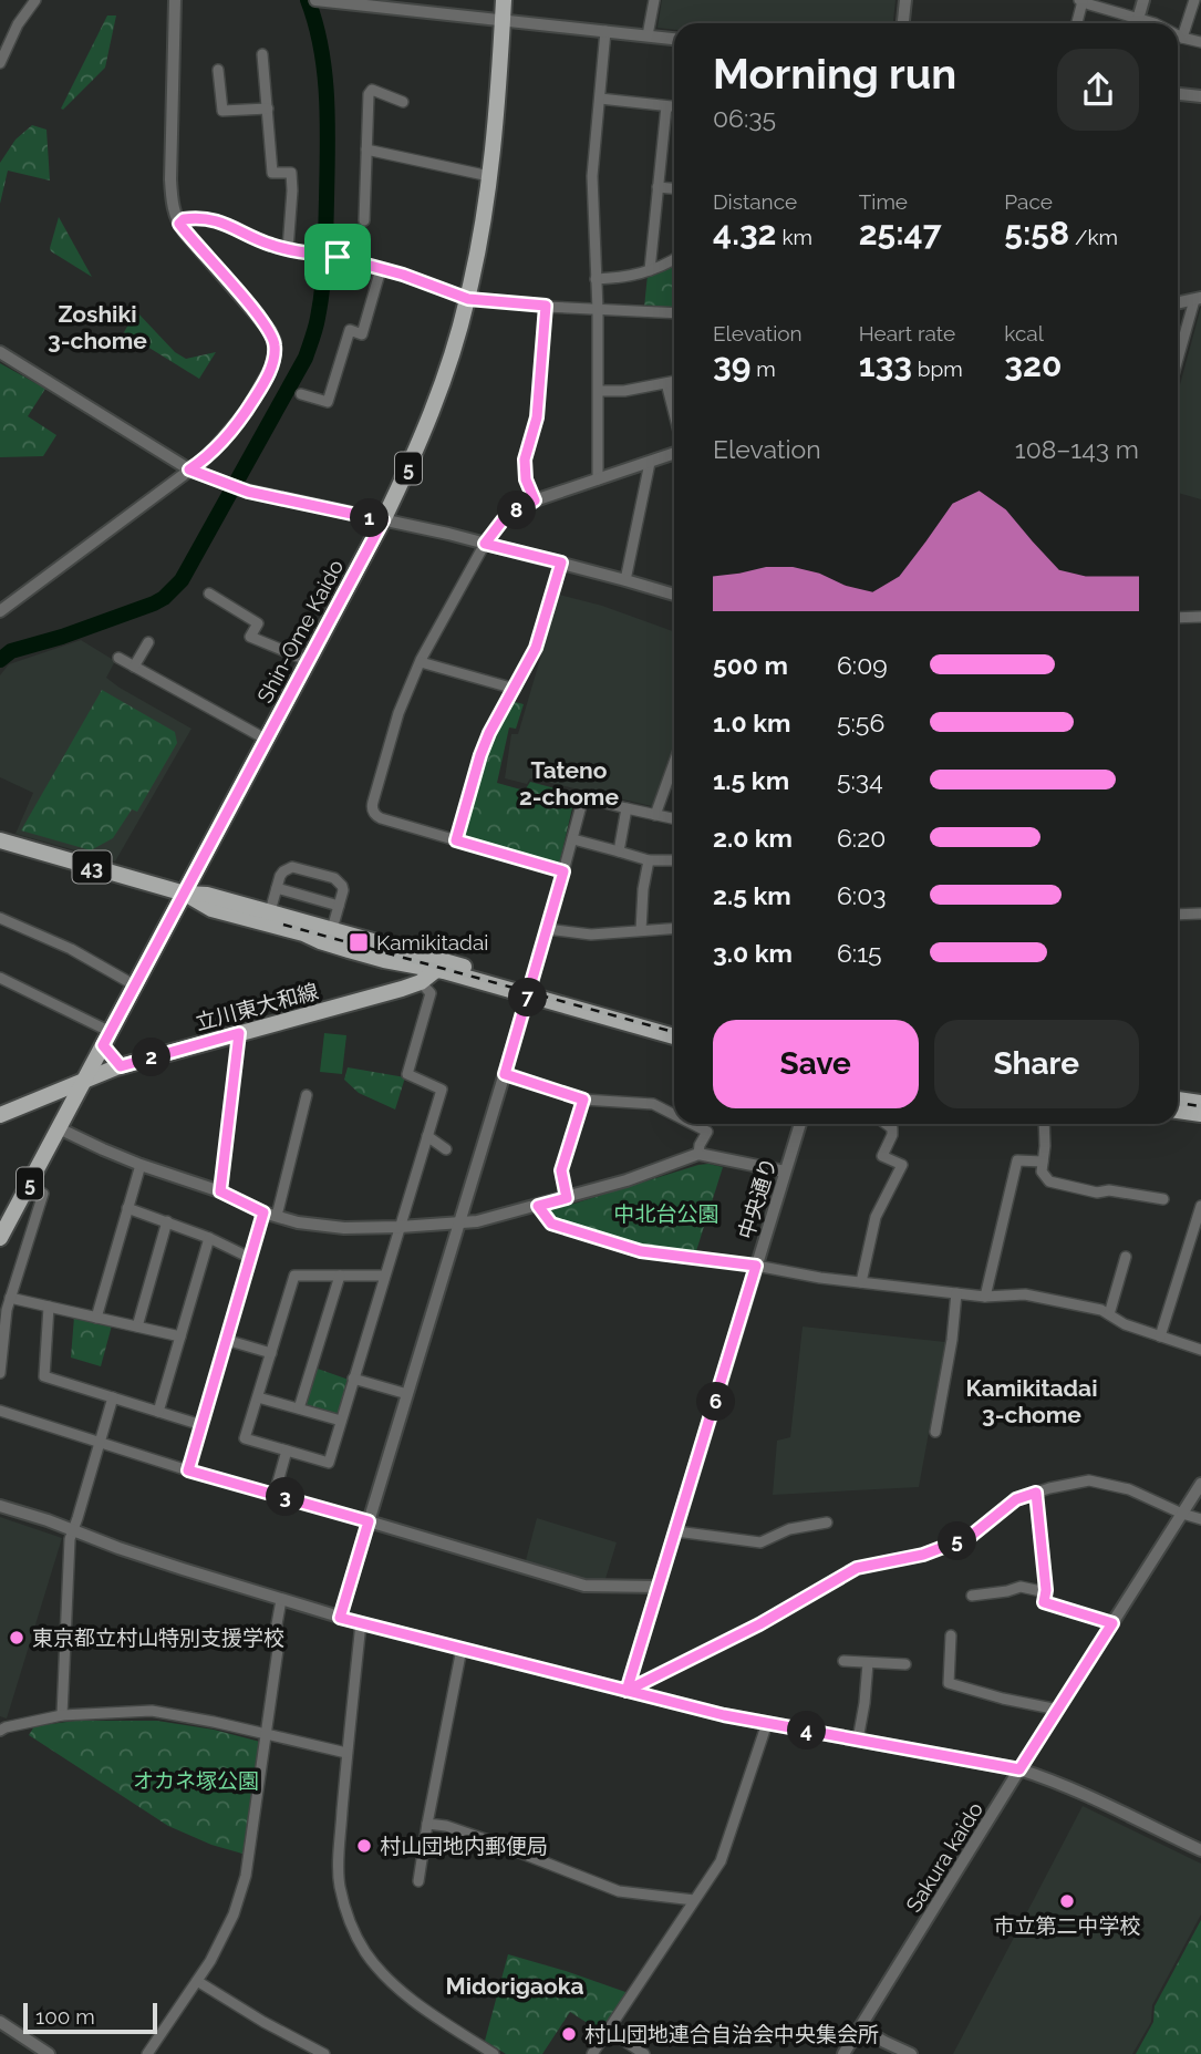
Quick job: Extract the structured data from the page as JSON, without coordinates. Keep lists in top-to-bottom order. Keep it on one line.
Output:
{"streets":{"main road":["5","Shin-Ome Kaido","43","立川東大和線"],"street":["中央通り","Sakura kaido"]},"crossings":[["Shin-Ome Kaido","43"],["Shin-Ome Kaido","立川東大和線"],["43","立川東大和線"]],"districts":["Zoshiki 3-chome","Tateno 2-chome","Kamikitadai 3-chome","Midorigaoka"],"parks":["中北台公園","オカネ塚公園"],"places":{"transit":["Kamikitadai"],"other":["東京都立村山特別支援学校","村山団地内郵便局","市立第二中学校","村山団地連合自治会中央集会所"]},"scale_bar":"100 m","page":{"heading":["Morning run","06:35"],"stats":[["Distance","4.32 km"],["Time","25:47"],["Pace","5:58 /km"],["Elevation","39 m"],["Heart rate","133 bpm"],["kcal","320"]],"chart":["Elevation","108–143 m"],"pins":["8","1","7","2","6","3","5","4"],"list":[{"name":"500 m","note":"6:09"},{"name":"1.0 km","note":"5:56"},{"name":"1.5 km","note":"5:34"},{"name":"2.0 km","note":"6:20"},{"name":"2.5 km","note":"6:03"},{"name":"3.0 km","note":"6:15"}],"buttons":["Save","Share"],"scale":"100 m"}}
